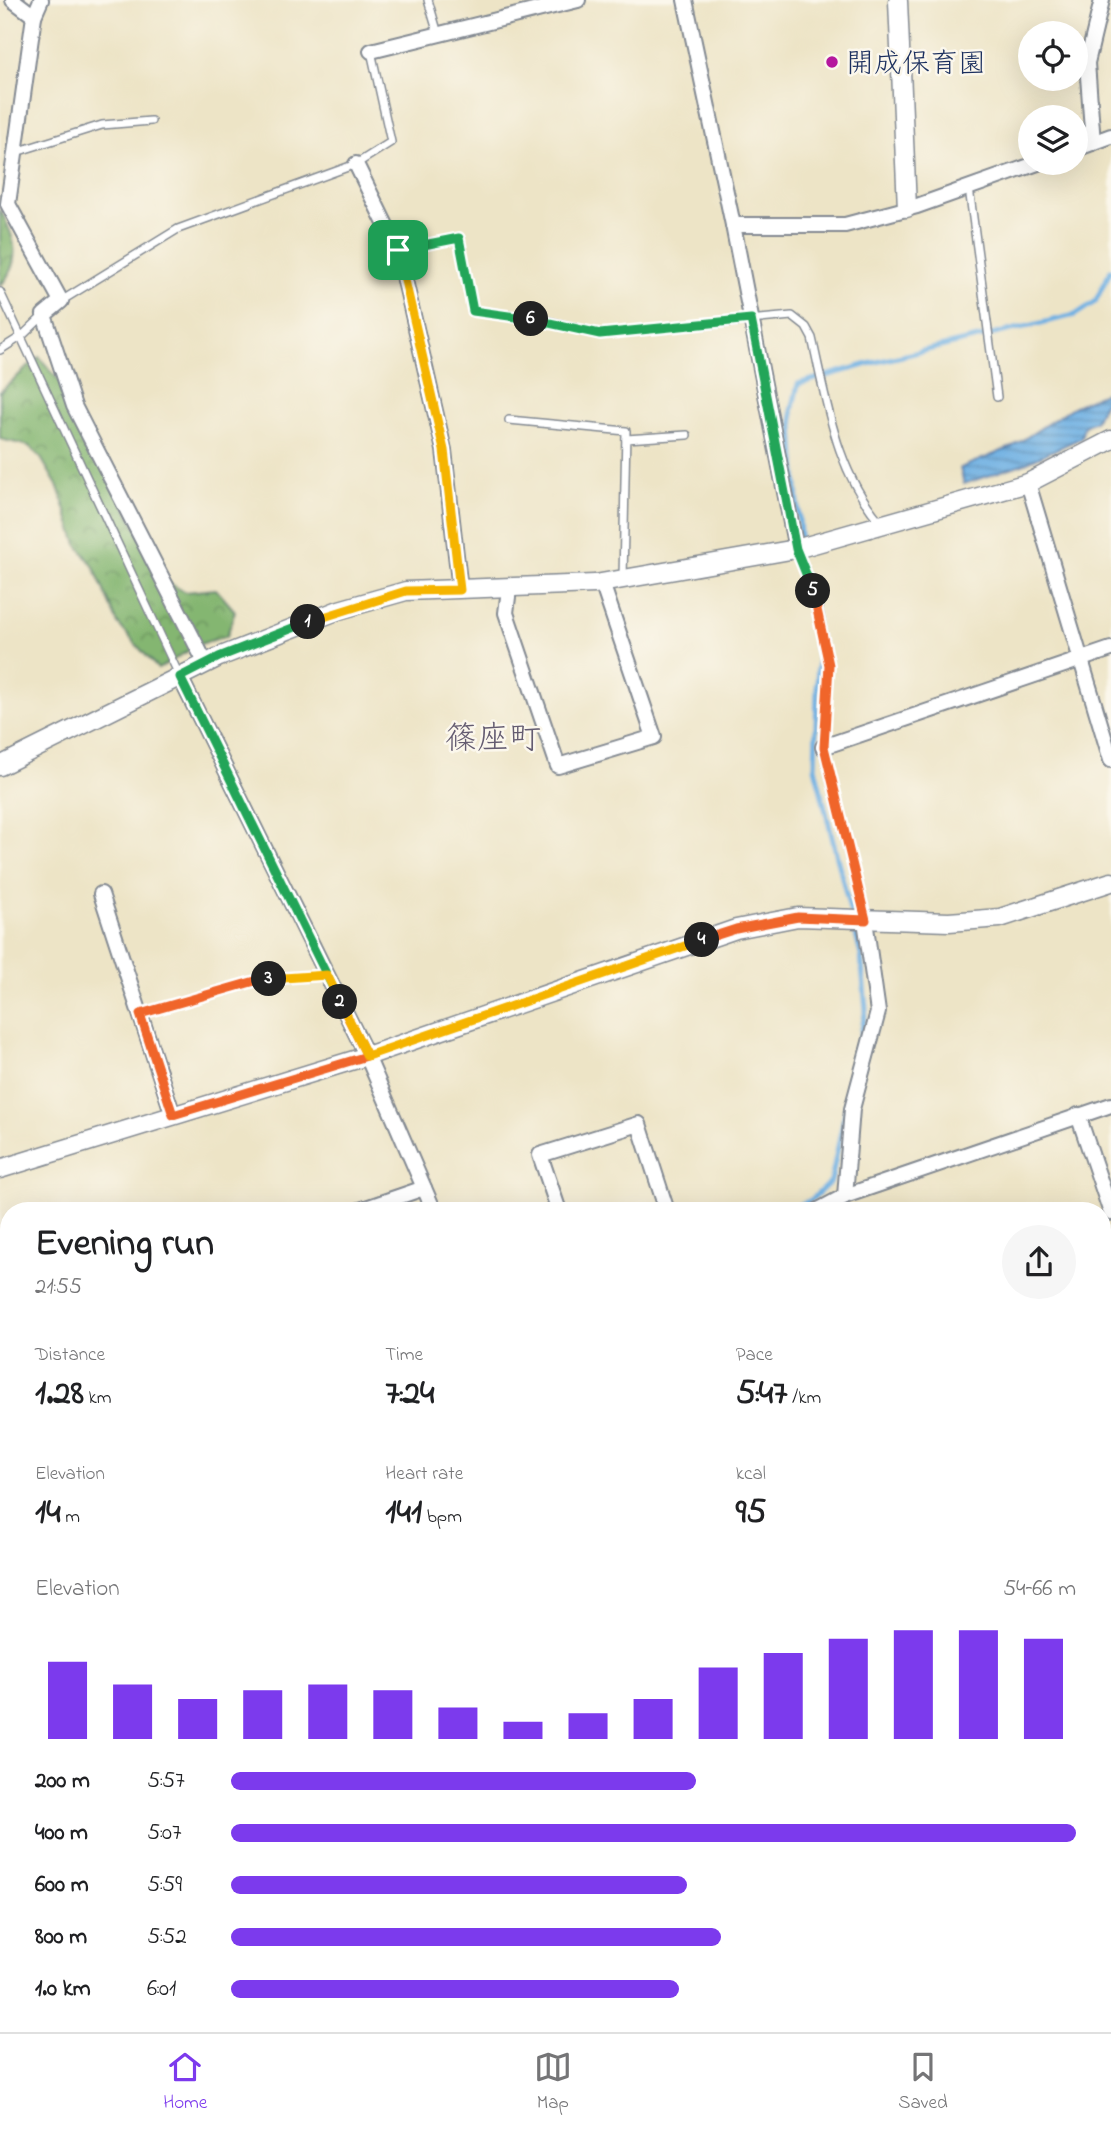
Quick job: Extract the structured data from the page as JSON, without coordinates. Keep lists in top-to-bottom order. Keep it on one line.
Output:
{"districts":["篠座町"],"places":["開成保育園"],"page":{"pins":["6","5","1","4","3","2"],"heading":["Evening run","21:55"],"stats":[["Distance","1.28 km"],["Time","7:24"],["Pace","5:47 /km"],["Elevation","14 m"],["Heart rate","141 bpm"],["kcal","95"]],"chart":["Elevation","54–66 m"],"list":[{"name":"200 m","note":"5:57"},{"name":"400 m","note":"5:07"},{"name":"600 m","note":"5:59"},{"name":"800 m","note":"5:52"},{"name":"1.0 km","note":"6:01"}],"tabs":["Home","Map","Saved"]}}
